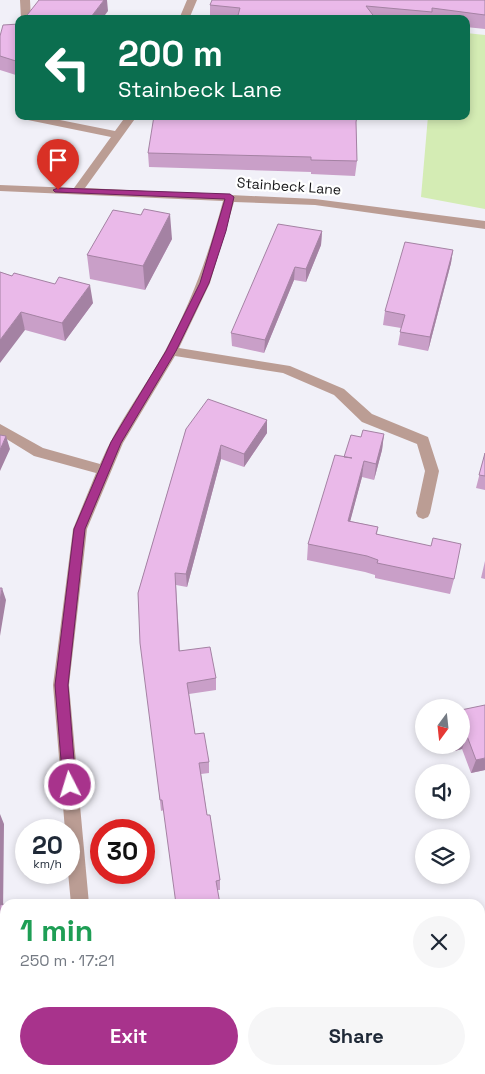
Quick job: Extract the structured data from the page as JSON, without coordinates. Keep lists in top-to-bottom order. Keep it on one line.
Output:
{"streets":{"street":["Stainbeck Lane"]},"north":"bottom","page":{"turn":["200 m","Stainbeck Lane"],"speed":"20 km/h","limit":"30","heading":["1 min","250 m · 17:21"],"buttons":["Exit","Share"]}}
